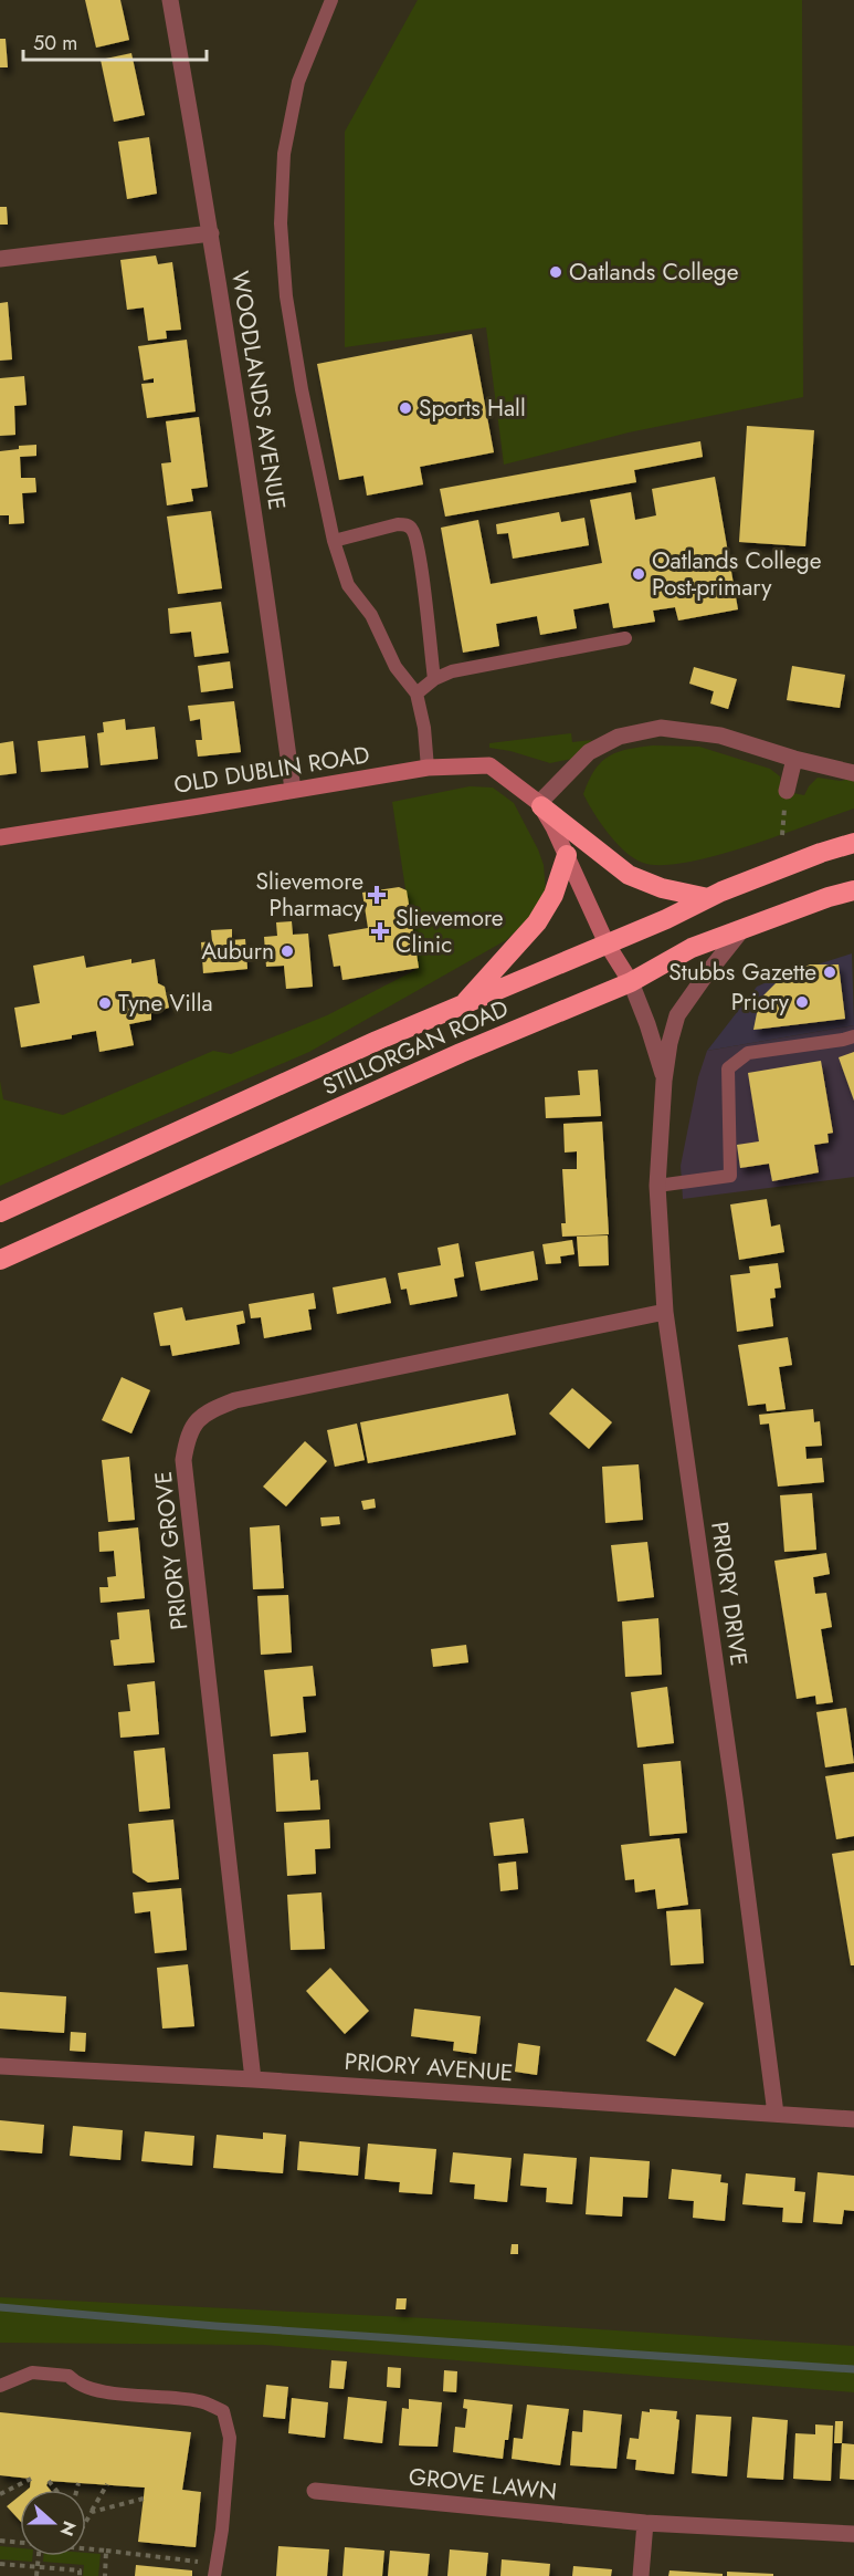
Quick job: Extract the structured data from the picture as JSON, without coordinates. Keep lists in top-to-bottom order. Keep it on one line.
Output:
{"streets":{"highway":["STILLORGAN ROAD"],"street":["WOODLANDS AVENUE","OLD DUBLIN ROAD","PRIORY GROVE","PRIORY DRIVE","PRIORY AVENUE","GROVE LAWN"]},"crossings":[["WOODLANDS AVENUE","OLD DUBLIN ROAD"],["OLD DUBLIN ROAD","STILLORGAN ROAD"],["OLD DUBLIN ROAD","PRIORY DRIVE"],["STILLORGAN ROAD","PRIORY DRIVE"],["PRIORY GROVE","PRIORY DRIVE"],["PRIORY GROVE","PRIORY AVENUE"],["PRIORY DRIVE","PRIORY AVENUE"]],"places":{"other":["Oatlands College","Sports Hall","Oatlands College Post-primary","Auburn","Stubbs Gazette","Priory","Tyne Villa"],"health":["Slievemore Pharmacy","Slievemore Clinic"]},"scale_bar":"50 m","north":"right"}
